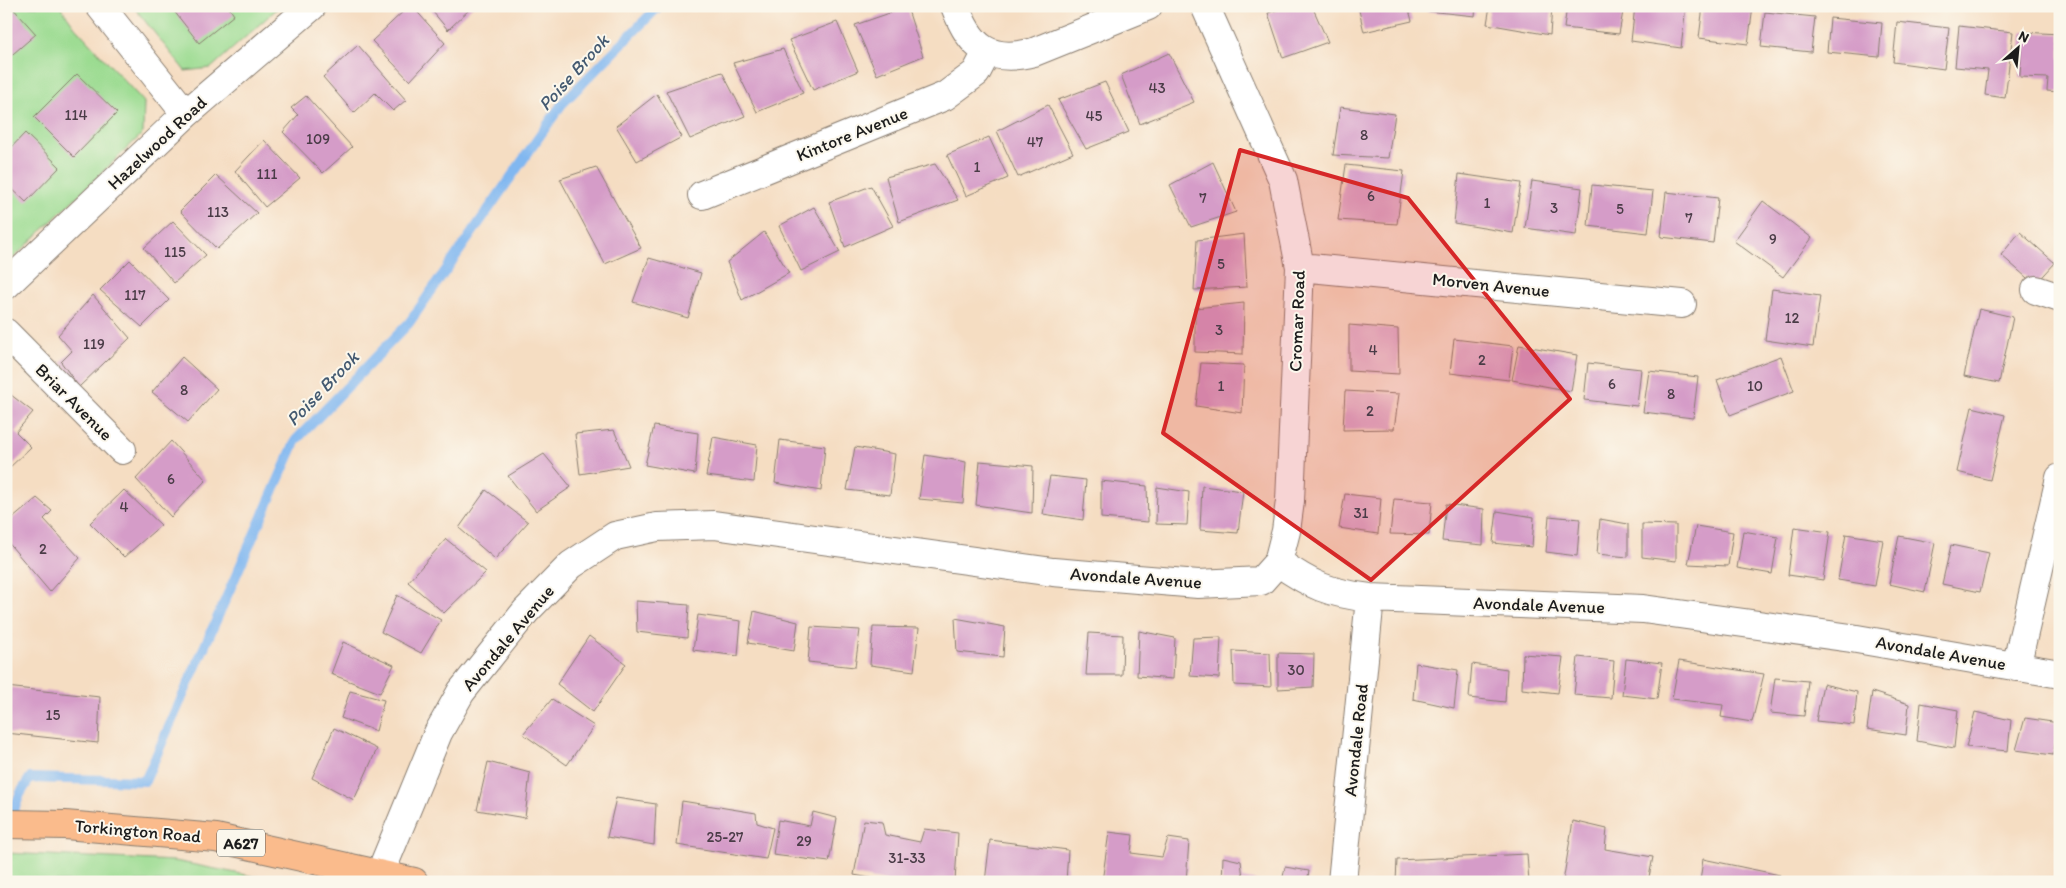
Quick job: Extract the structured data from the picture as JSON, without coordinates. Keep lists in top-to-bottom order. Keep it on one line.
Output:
{"streets":{"main road":["Torkington Road","A627"],"street":["Kintore Avenue","Hazelwood Road","Morven Avenue","Cromar Road","Briar Avenue","Avondale Avenue","Avondale Road"]},"crossings":[["Morven Avenue","Cromar Road"],["Cromar Road","Avondale Avenue"],["Avondale Avenue","Avondale Road"],["Avondale Avenue","Torkington Road"]],"water":["Poise Brook"],"house_numbers":["43","114","45","8","109","47","1","111","6","7","1","3","5","113","7","9","115","5","117","12","3","119","4","2","6","1","10","8","8","2","6","4","31","2","30","15","25-27","29","31-33"],"north":"top right"}
